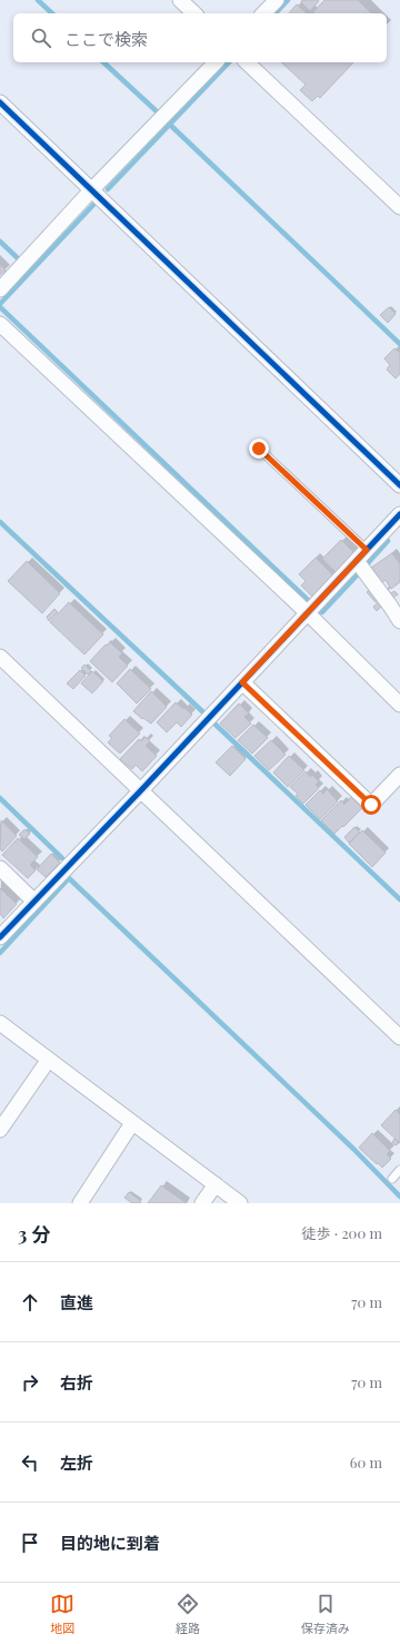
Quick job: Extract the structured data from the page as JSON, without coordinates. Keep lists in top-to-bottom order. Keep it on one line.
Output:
{"page":{"search":"ここで検索","heading":["3 分","徒歩 · 200 m"],"list":[["直進","70 m"],["右折","70 m"],["左折","60 m"],"目的地に到着"],"nav":["地図","経路","保存済み"]}}
